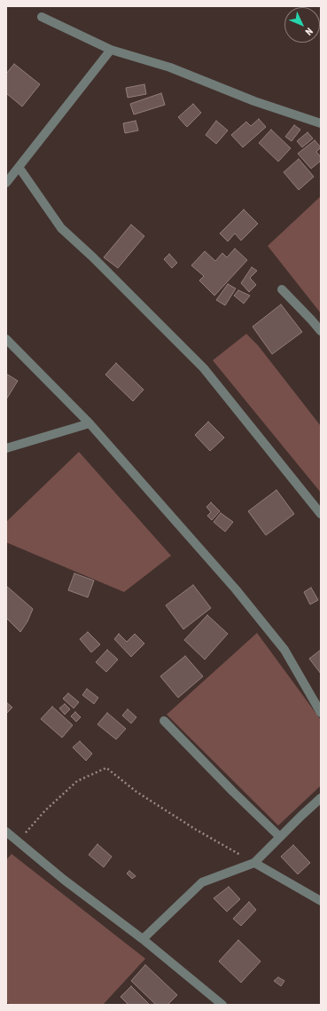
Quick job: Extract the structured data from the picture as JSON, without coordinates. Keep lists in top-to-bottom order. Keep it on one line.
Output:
{"north":"bottom right"}
